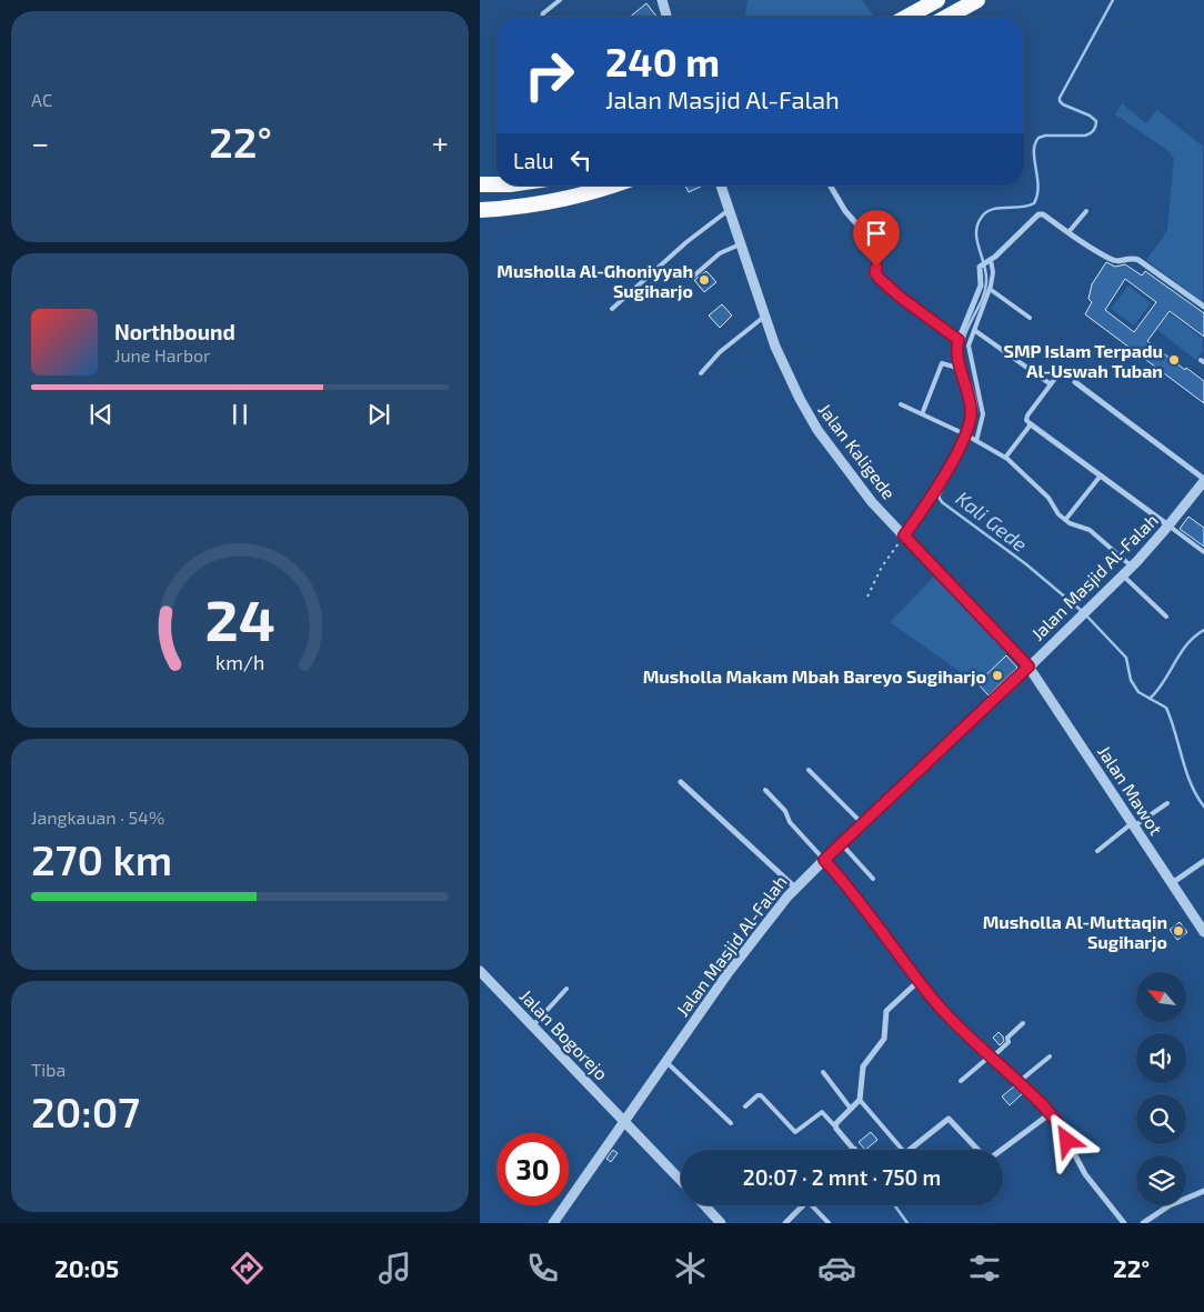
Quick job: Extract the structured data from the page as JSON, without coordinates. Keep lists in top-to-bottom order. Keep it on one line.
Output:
{"streets":{"street":["Jalan Kaligede","Jalan Masjid Al-Falah","Jalan Mawot","Jalan Bogorejo"]},"crossings":[["Jalan Kaligede","Jalan Masjid Al-Falah"],["Jalan Kaligede","Jalan Mawot"],["Jalan Masjid Al-Falah","Jalan Mawot"],["Jalan Masjid Al-Falah","Jalan Bogorejo"]],"water":["Kali Gede"],"places":["Musholla Al-Ghoniyyah Sugiharjo","SMP Islam Terpadu Al-Uswah Tuban","Musholla Makam Mbah Bareyo Sugiharjo","Musholla Al-Muttaqin Sugiharjo"],"north":"top left","page":{"tile":["AC",["Jangkauan · 54%","270 km"],["Tiba","20:07"]],"turn":["240 m","Jalan Masjid Al-Falah"],"heat":["−","22°","+"],"then":"Lalu","song":["Northbound","June Harbor"],"limit":"30","trip":"20:07 · 2 mnt · 750 m","tabs":["20:05","22°"],"gauge":["24","km/h"]}}
